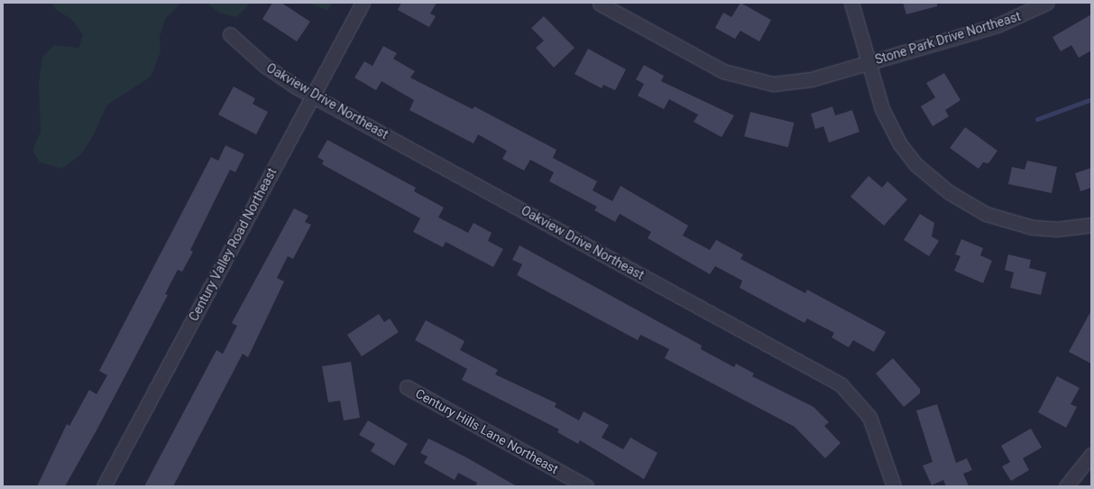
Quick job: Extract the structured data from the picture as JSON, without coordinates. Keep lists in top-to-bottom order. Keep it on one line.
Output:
{"streets":{"street":["Stone Park Drive Northeast","Oakview Drive Northeast","Century Valley Road Northeast","Century Hills Lane Northeast"]},"crossings":[["Oakview Drive Northeast","Century Valley Road Northeast"]]}
